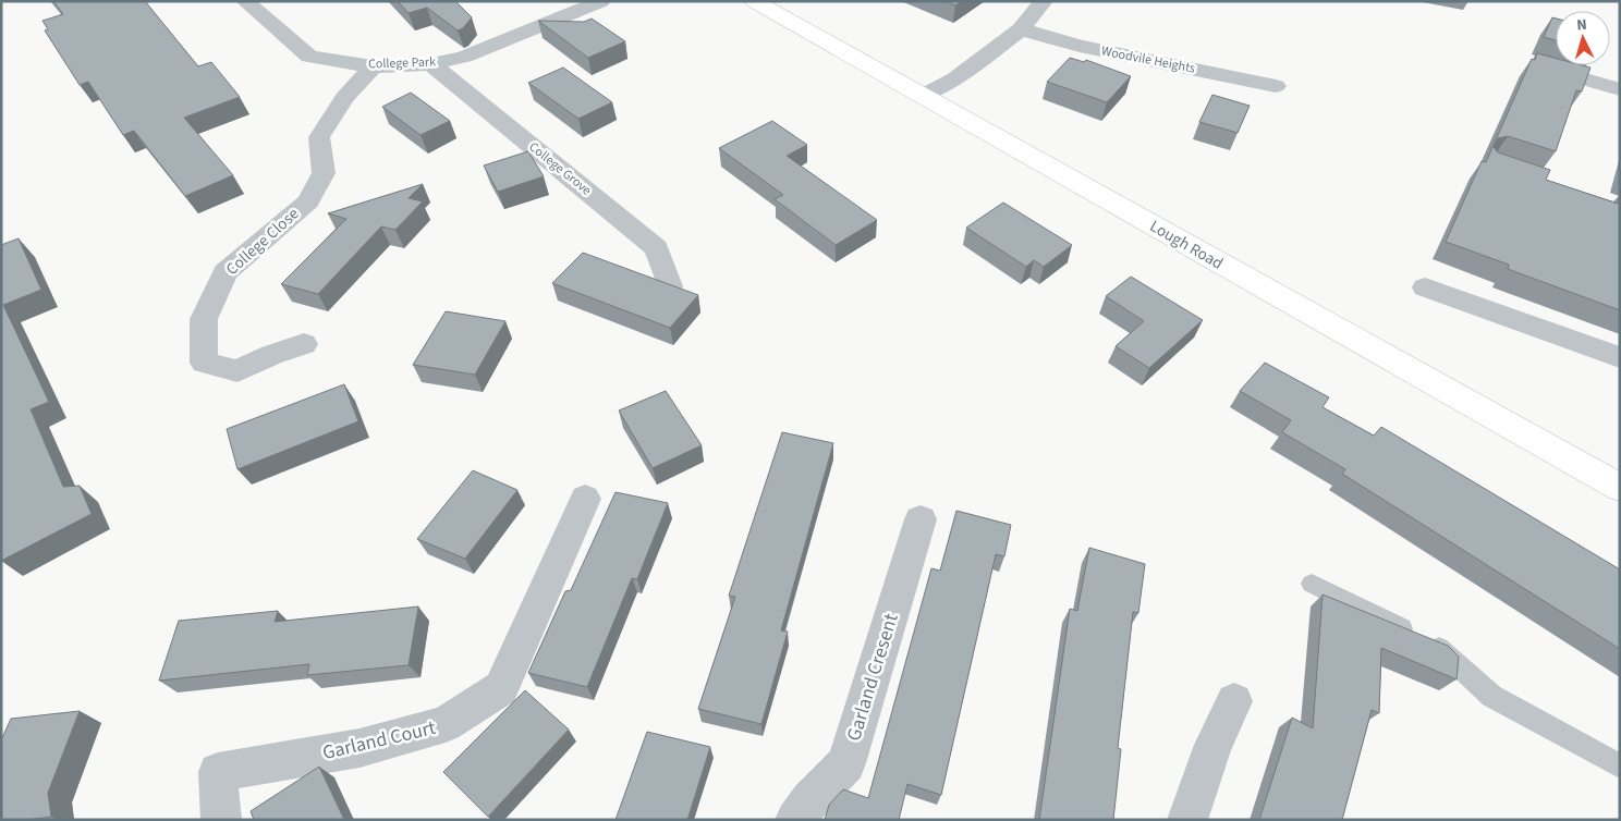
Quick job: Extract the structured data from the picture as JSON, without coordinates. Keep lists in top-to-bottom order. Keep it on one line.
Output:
{"streets":{"main road":["Lough Road"],"street":["Woodvile Heights","College Park","College Grove","College Close","Garland Cresent","Garland Court"]},"crossings":[["College Park","College Grove"],["College Park","College Close"]],"north":"top"}
